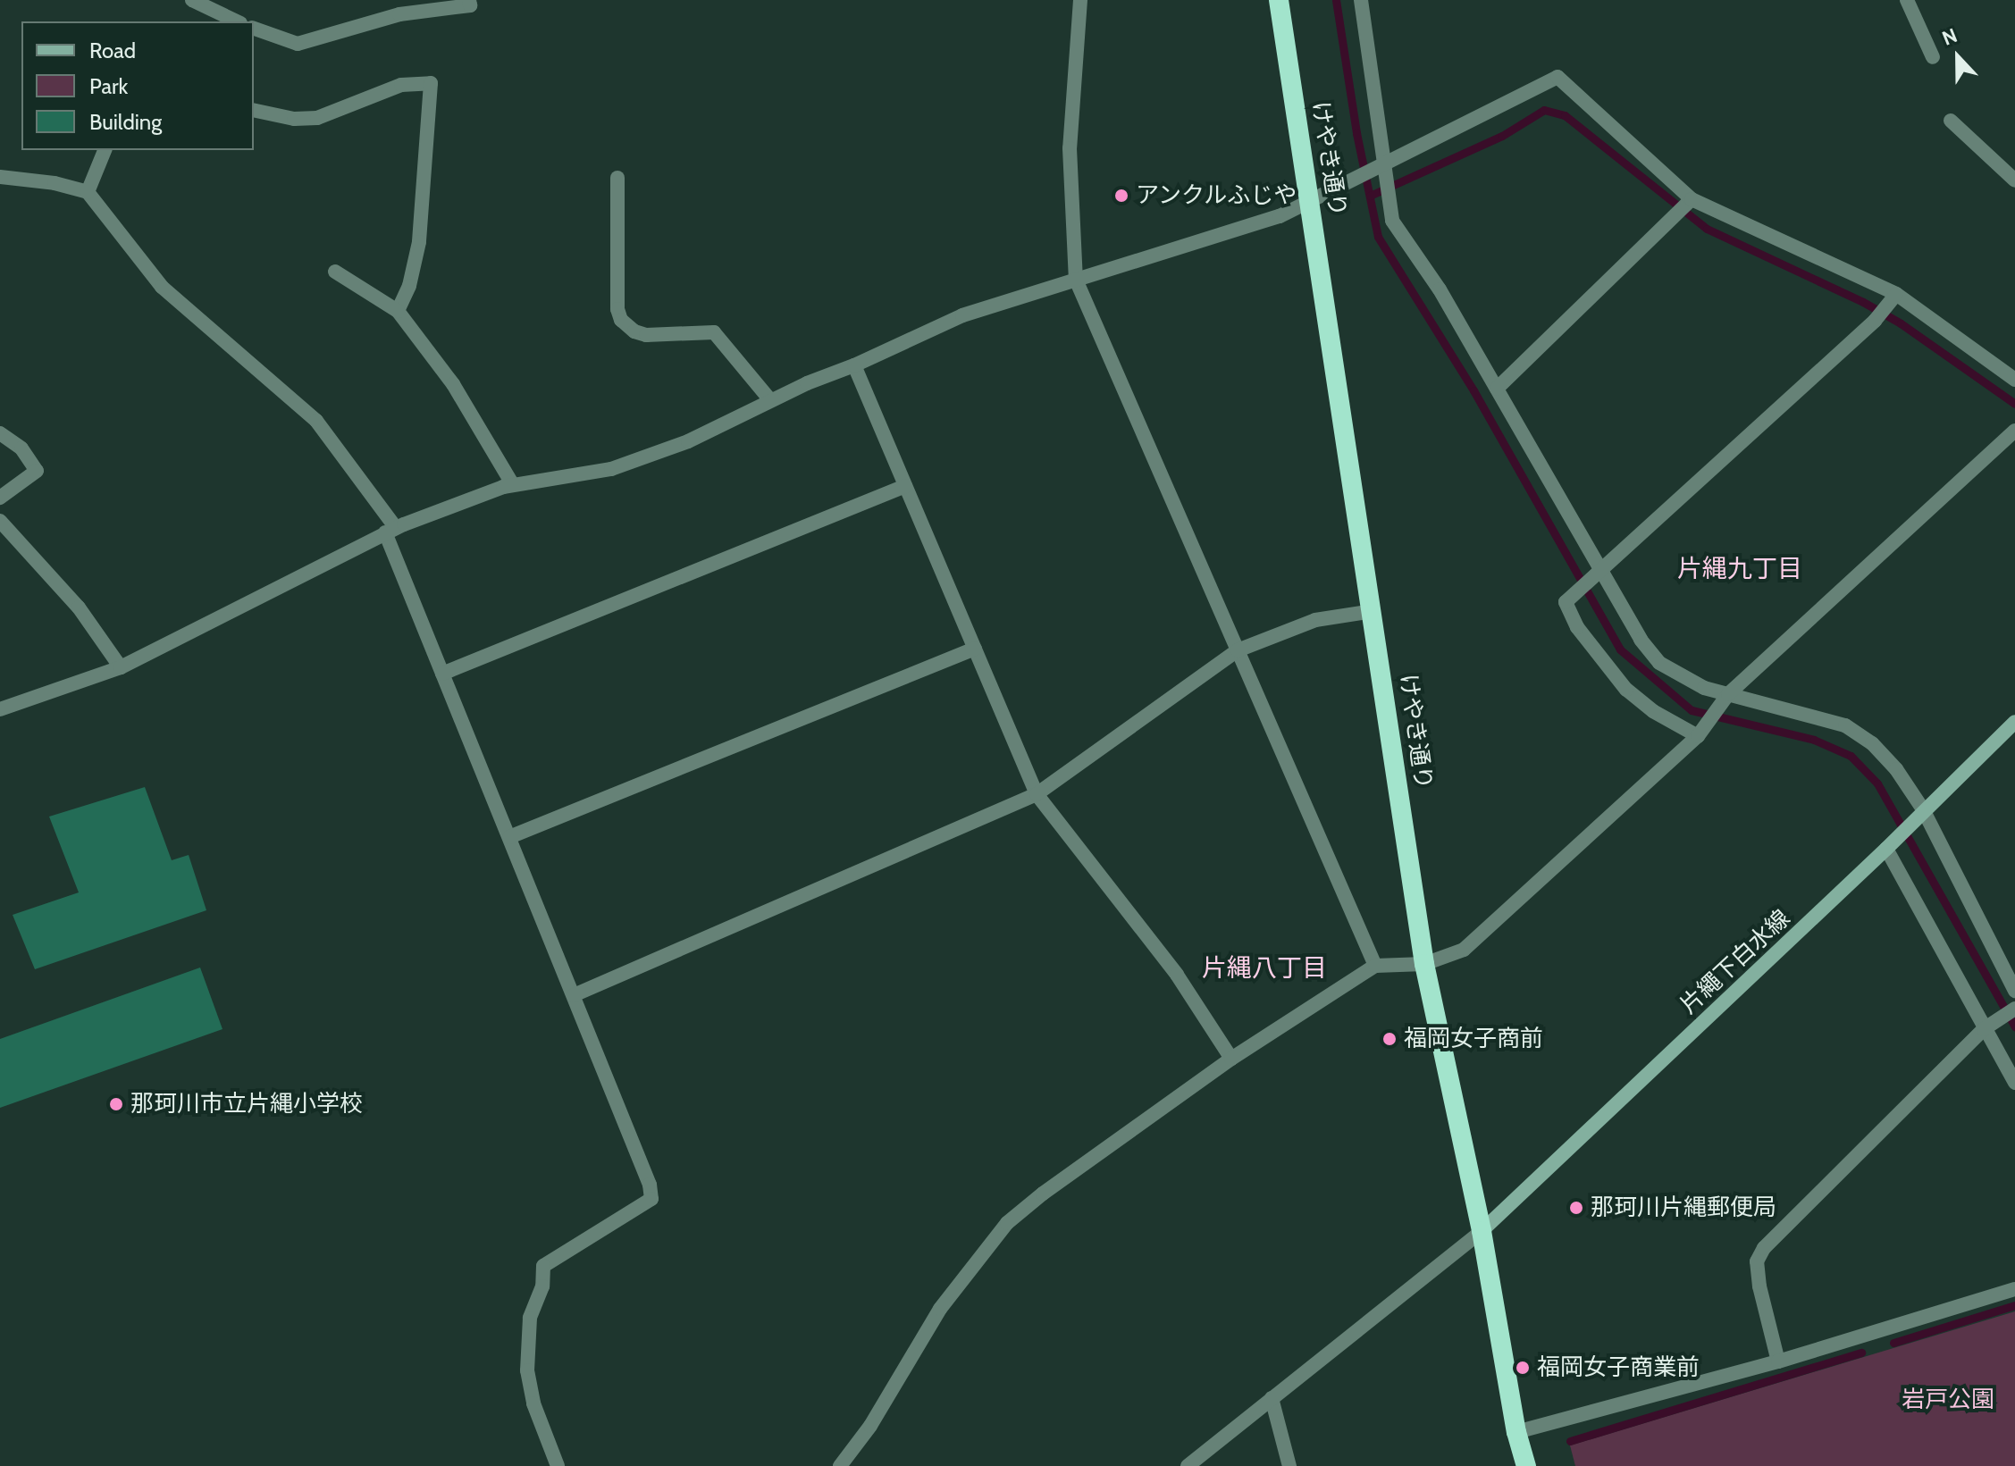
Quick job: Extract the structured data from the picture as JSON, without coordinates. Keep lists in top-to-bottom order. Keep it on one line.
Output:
{"streets":{"highway":["けやき通り"],"main road":["片繩下白水線"]},"crossings":[["けやき通り","片繩下白水線"]],"districts":["片縄九丁目","片縄八丁目"],"parks":["岩戸公園"],"places":["アンクルふじや","福岡女子商前","那珂川市立片縄小学校","那珂川片縄郵便局","福岡女子商業前"],"legend":["Road","Park","Building"],"north":"top"}
